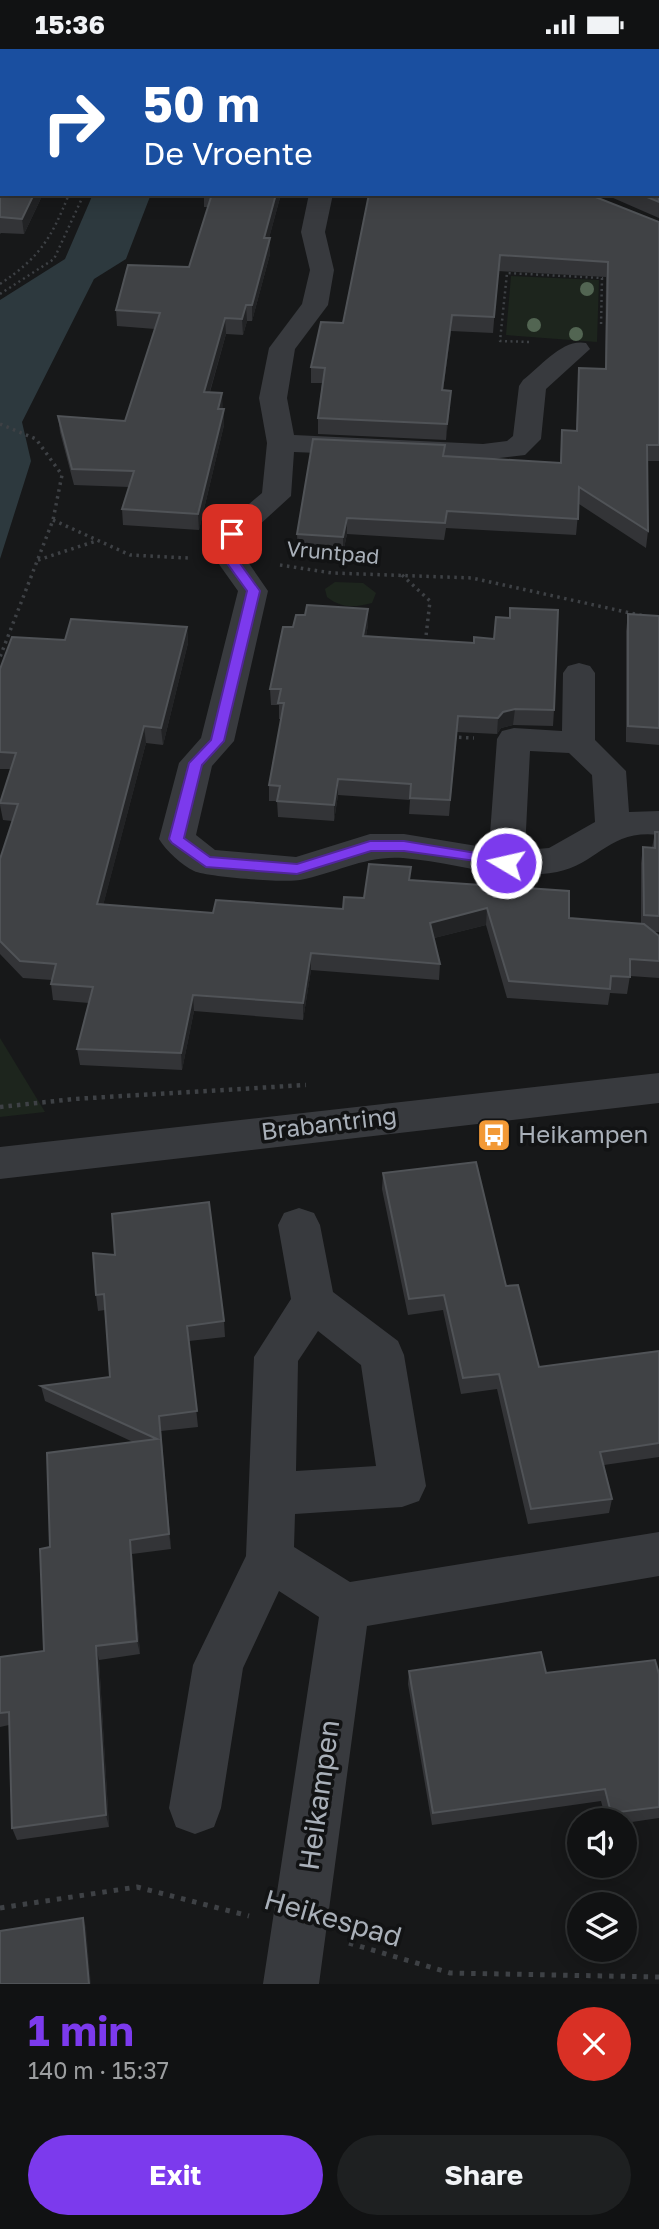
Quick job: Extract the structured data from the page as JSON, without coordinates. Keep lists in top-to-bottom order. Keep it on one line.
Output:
{"streets":{"street":["Brabantring","Heikampen"],"path":["Vruntpad","Heikespad"]},"crossings":[["Heikampen","Heikespad"]],"places":{"bus stop":["Heikampen"]},"page":{"status":"15:36","turn":["50 m","De Vroente"],"heading":["1 min","140 m · 15:37"],"buttons":["Exit","Share"]}}
